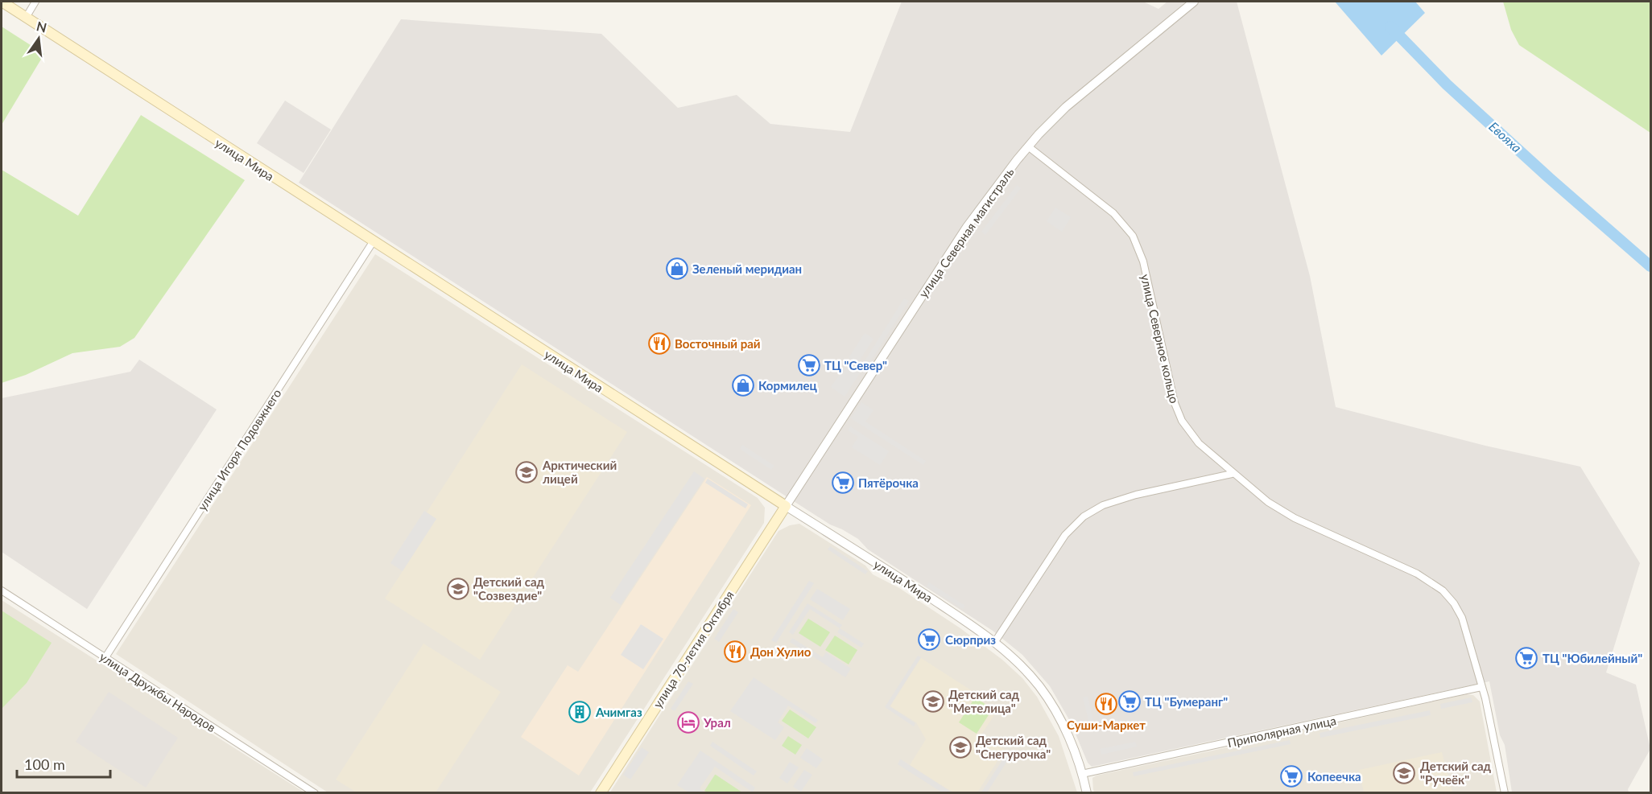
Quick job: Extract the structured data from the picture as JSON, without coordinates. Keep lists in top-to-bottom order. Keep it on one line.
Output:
{"streets":{"main road":["улица Мира","улица 70-летия Октября"],"street":["улица Северная магистраль","улица Северное кольцо","улица Игоря Подовжнего","улица Дружбы Народов","Приполярная улица"]},"crossings":[["улица Мира","улица Северная магистраль"],["улица Мира","улица Игоря Подовжнего"],["улица Мира","улица 70-летия Октября"],["улица Мира","Приполярная улица"],["улица Северная магистраль","улица Северное кольцо"],["улица Северная магистраль","улица 70-летия Октября"],["улица Северное кольцо","Приполярная улица"],["улица Игоря Подовжнего","улица Дружбы Народов"]],"water":["Евояха"],"places":{"shop":["Зеленый меридиан","Кормилец"],"restaurant":["Восточный рай","Дон Хулио","Суши-Маркет"],"supermarket":["ТЦ \"Север\"","Пятёрочка","Сюрприз","ТЦ \"Юбилейный\"","ТЦ \"Бумеранг\"","Копеечка"],"school or university":["Арктический лицей","Детский сад \"Созвездие\"","Детский сад \"Метелица\"","Детский сад \"Снегурочка\"","Детский сад \"Ручеёк\""],"building":["Ачимгаз"],"hotel":["Урал"]},"scale_bar":"100 m","north":"top"}
